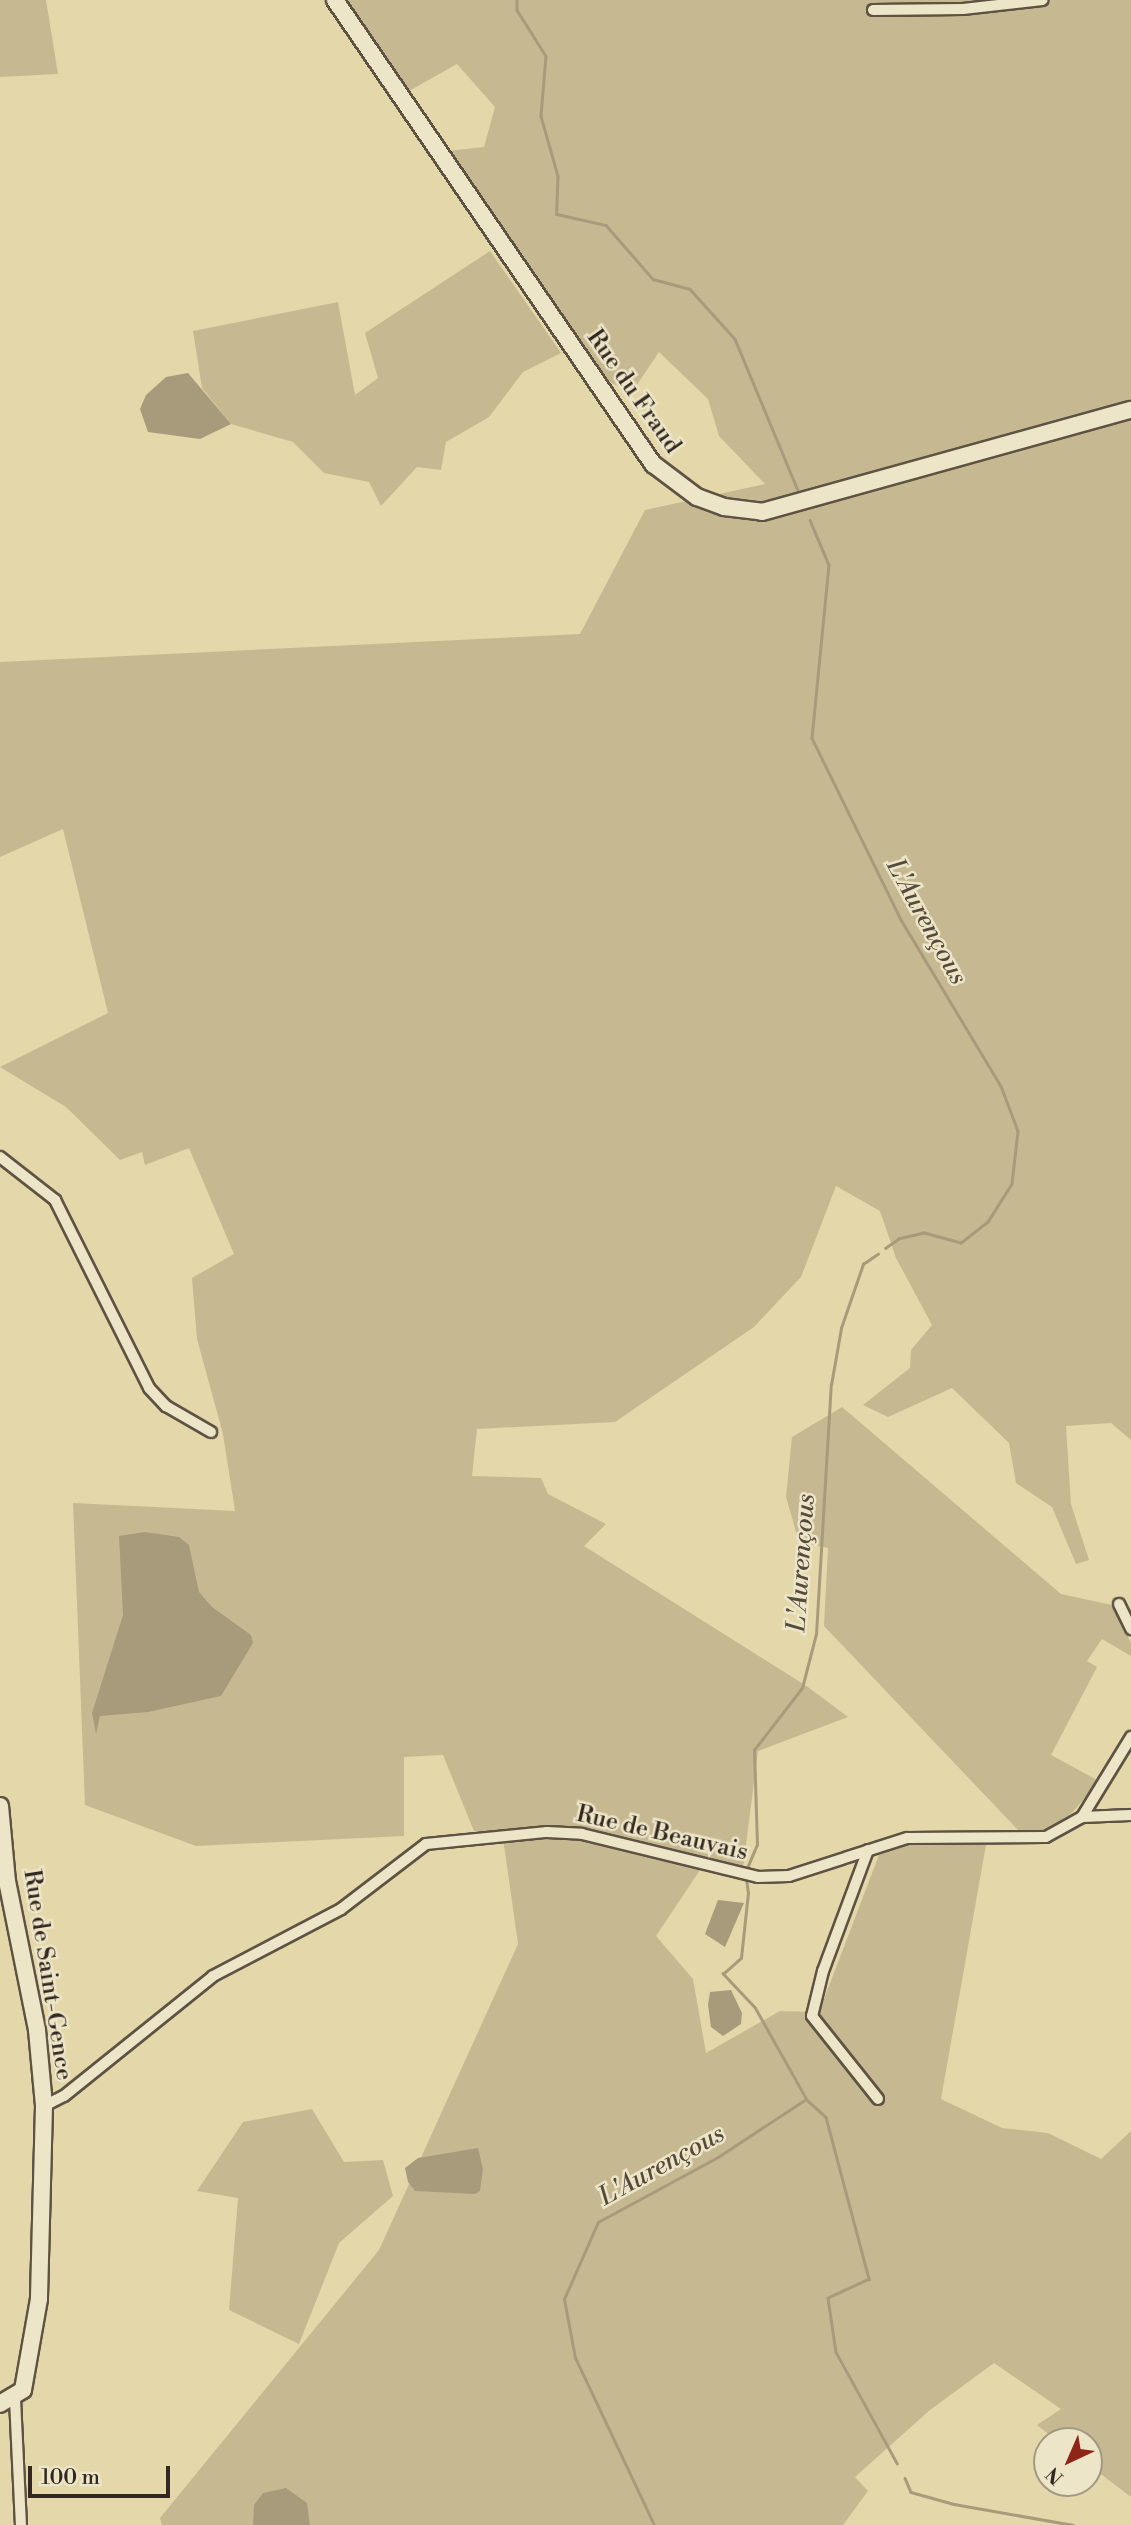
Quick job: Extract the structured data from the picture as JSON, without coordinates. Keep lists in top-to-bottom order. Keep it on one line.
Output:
{"streets":{"street":["Rue du Fraud","Rue de Beauvais","Rue de Saint-Gence"]},"crossings":[["Rue de Beauvais","Rue de Saint-Gence"]],"water":["L'Aurençous"],"scale_bar":"100 m","north":"bottom left"}
